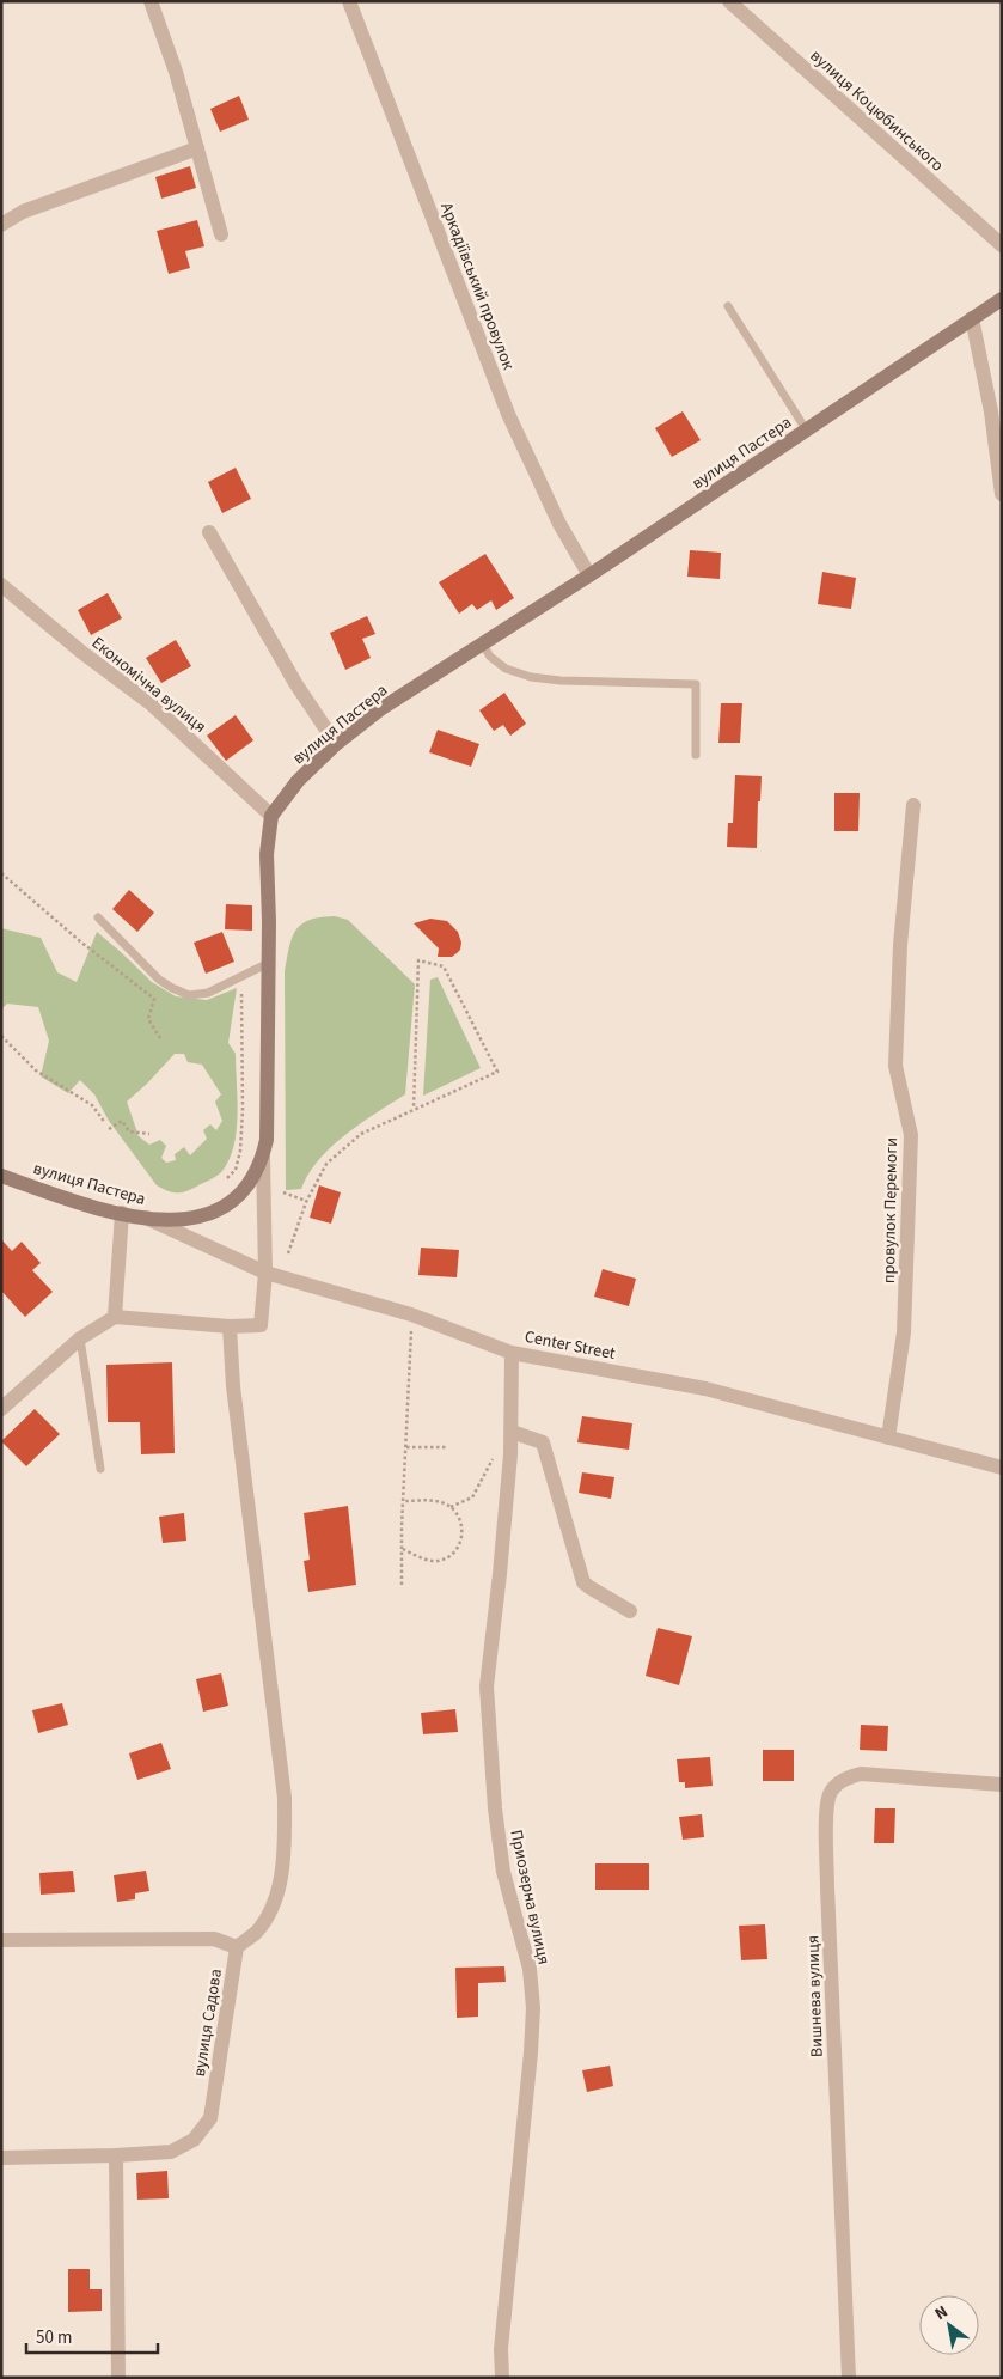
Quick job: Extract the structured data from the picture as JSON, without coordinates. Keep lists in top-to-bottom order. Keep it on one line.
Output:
{"streets":{"street":["вулиця Коцюбинського","Аркадіївський провулок","вулиця Пастера","Економічна вулиця","провулок Перемоги","Center Street","Приозерна вулиця","Вишнева вулиця","вулиця Садова"]},"crossings":[["Аркадіївський провулок","вулиця Пастера"],["вулиця Пастера","Економічна вулиця"],["вулиця Пастера","Center Street"],["провулок Перемоги","Center Street"],["Center Street","Приозерна вулиця"]],"scale_bar":"50 m","north":"top left"}
